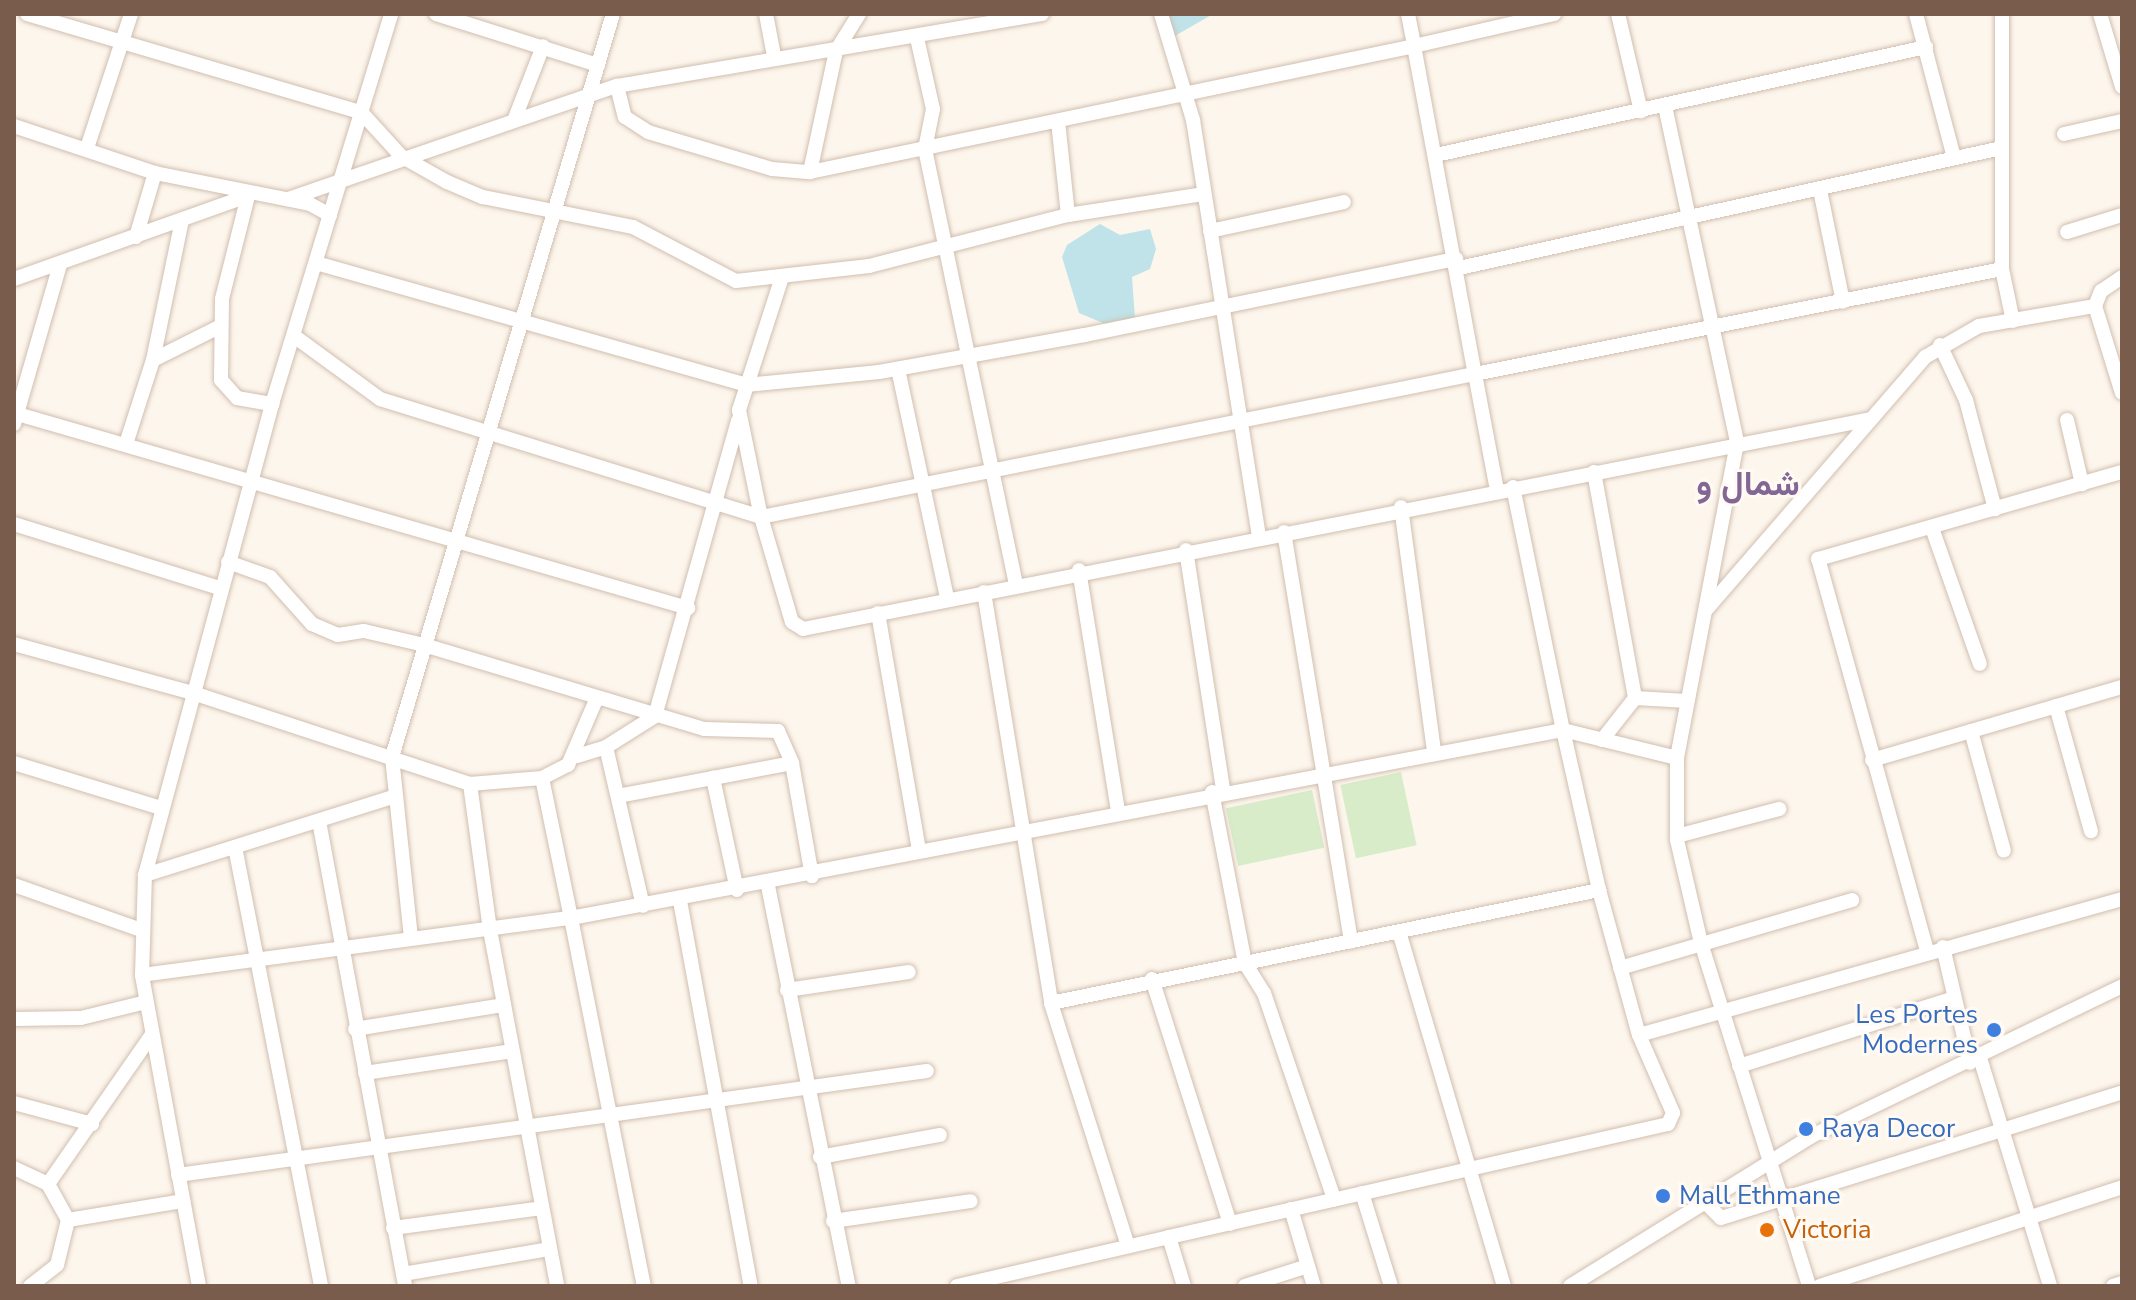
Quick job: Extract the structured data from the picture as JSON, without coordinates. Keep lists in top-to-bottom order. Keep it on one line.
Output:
{"districts":["شمال و"],"places":["Les Portes Modernes","Raya Decor","Mall Ethmane","Victoria"]}
